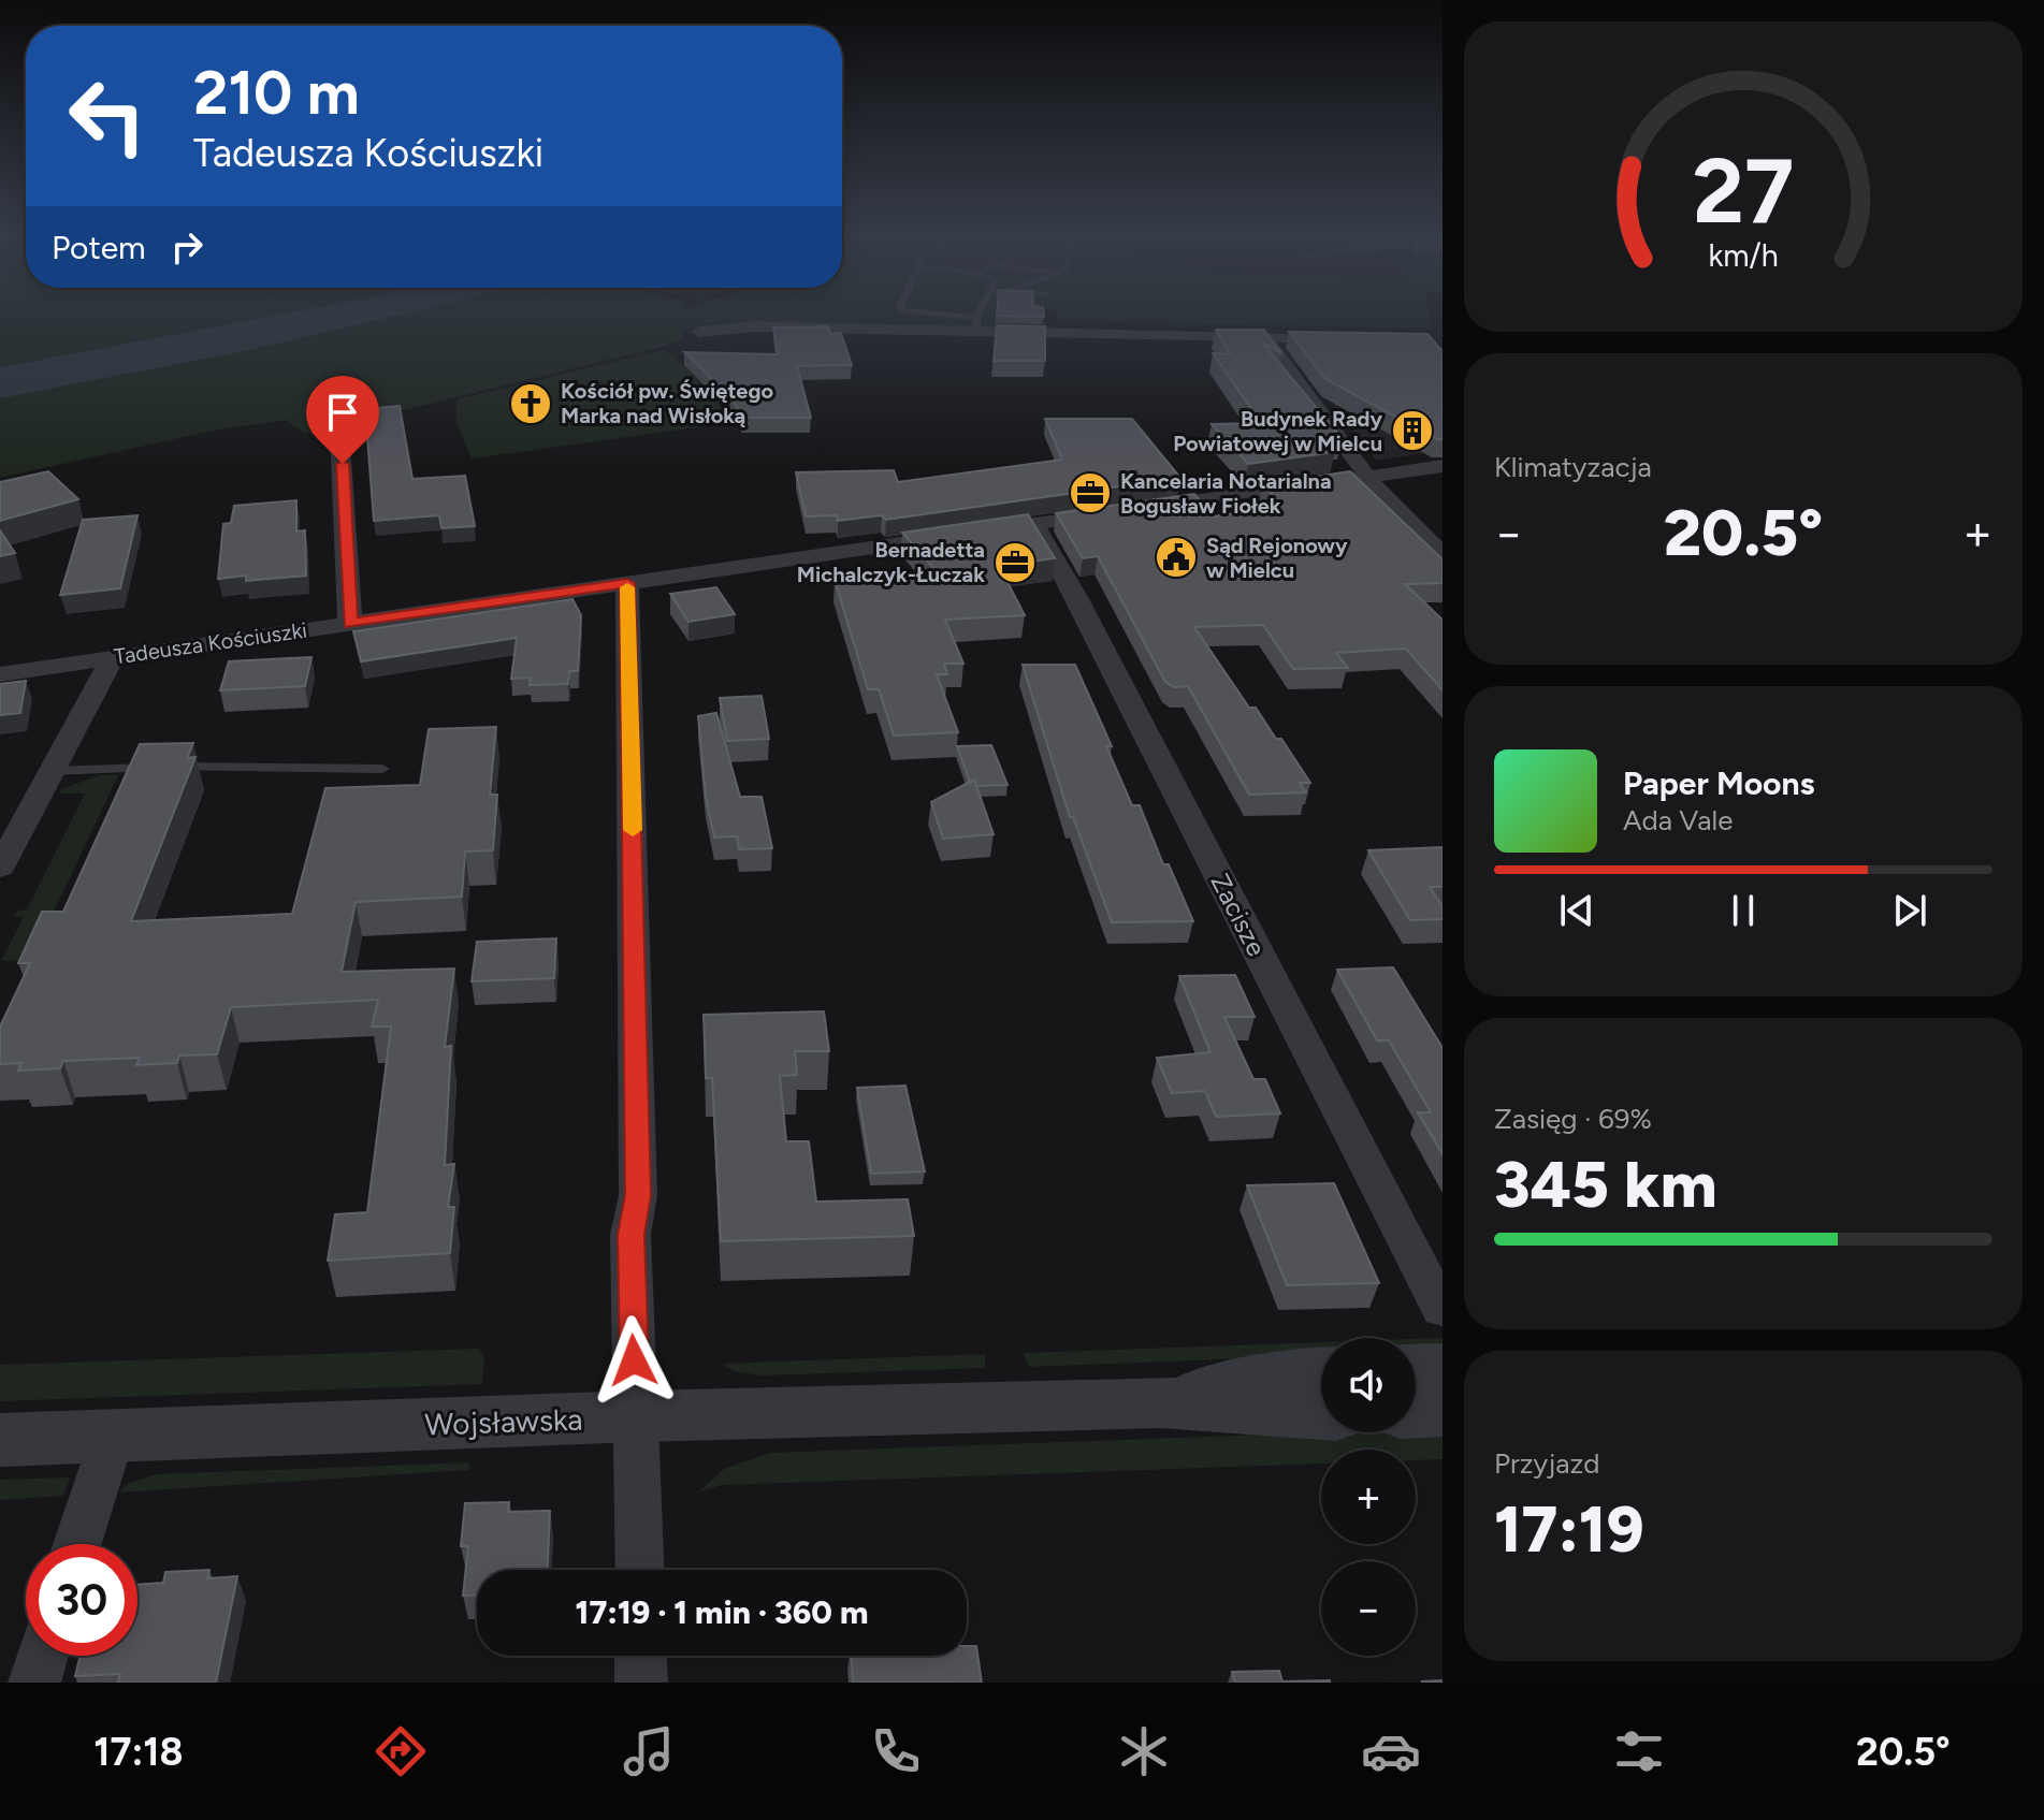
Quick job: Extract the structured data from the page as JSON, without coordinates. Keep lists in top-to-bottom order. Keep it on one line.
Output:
{"streets":{"street":["Tadeusza Kościuszki","Zacisze","Wojsławska"]},"crossings":[["Tadeusza Kościuszki","Zacisze"]],"places":{"church":["Kościół pw. Świętego Marka nad Wisłoką"],"building":["Budynek Rady Powiatowej w Mielcu"],"office":["Kancelaria Notarialna Bogusław Fiołek","Bernadetta Michalczyk-Łuczak"],"public building":["Sąd Rejonowy w Mielcu"]},"page":{"turn":["210 m","Tadeusza Kościuszki"],"then":"Potem","tile":["Klimatyzacja",["Zasięg · 69%","345 km"],["Przyjazd","17:19"]],"heat":["−","20.5°","+"],"song":["Paper Moons","Ada Vale"],"map_buttons":["+","−"],"limit":"30","trip":"17:19 · 1 min · 360 m","tabs":["17:18","20.5°"],"gauge":["27","km/h"]}}
